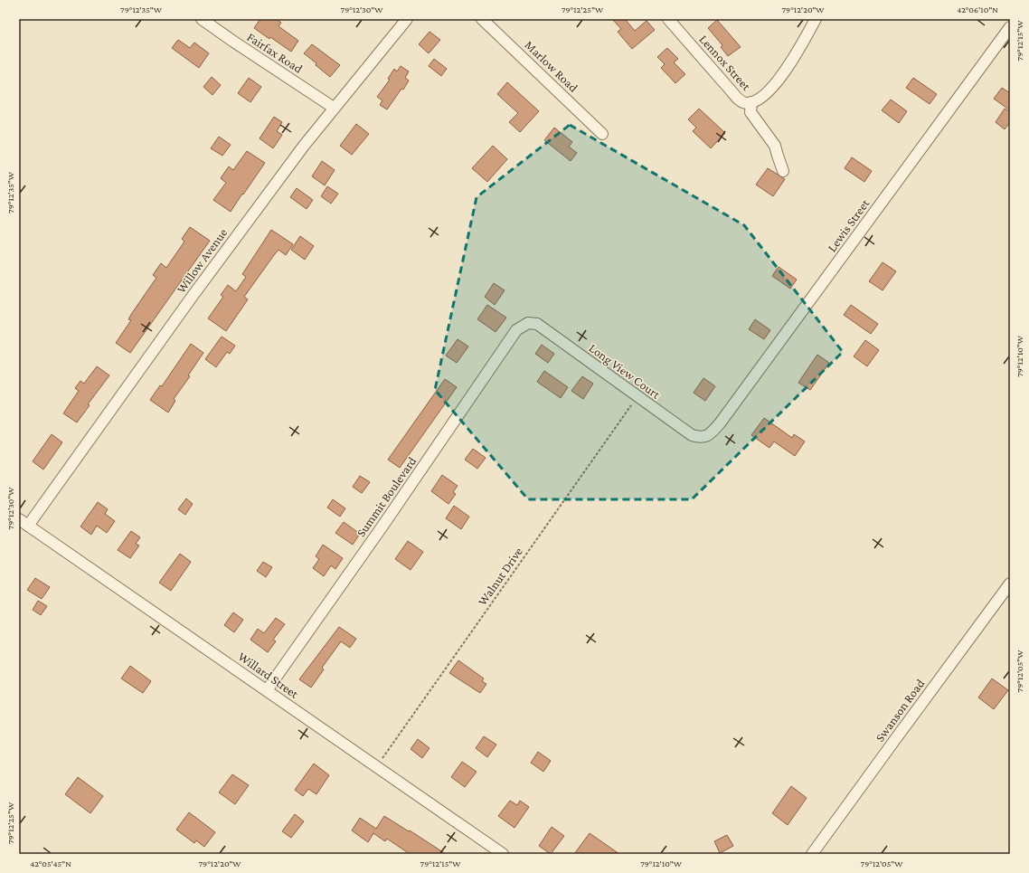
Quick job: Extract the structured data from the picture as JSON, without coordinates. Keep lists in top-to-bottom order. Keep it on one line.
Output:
{"streets":{"street":["Fairfax Road","Lennox Street","Marlow Road","Lewis Street","Willow Avenue","Long View Court","Summit Boulevard","Willard Street","Swanson Road"],"path":["Walnut Drive"]},"crossings":[["Fairfax Road","Willow Avenue"],["Lewis Street","Long View Court"],["Willow Avenue","Willard Street"],["Long View Court","Summit Boulevard"],["Long View Court","Walnut Drive"],["Summit Boulevard","Willard Street"],["Walnut Drive","Willard Street"]],"coordinates":["79°12'35\"W","79°12'30\"W","79°12'25\"W","79°12'20\"W","42°06'10\"N","79°12'15\"W","79°12'10\"W","79°12'05\"W","42°05'45\"N"]}
